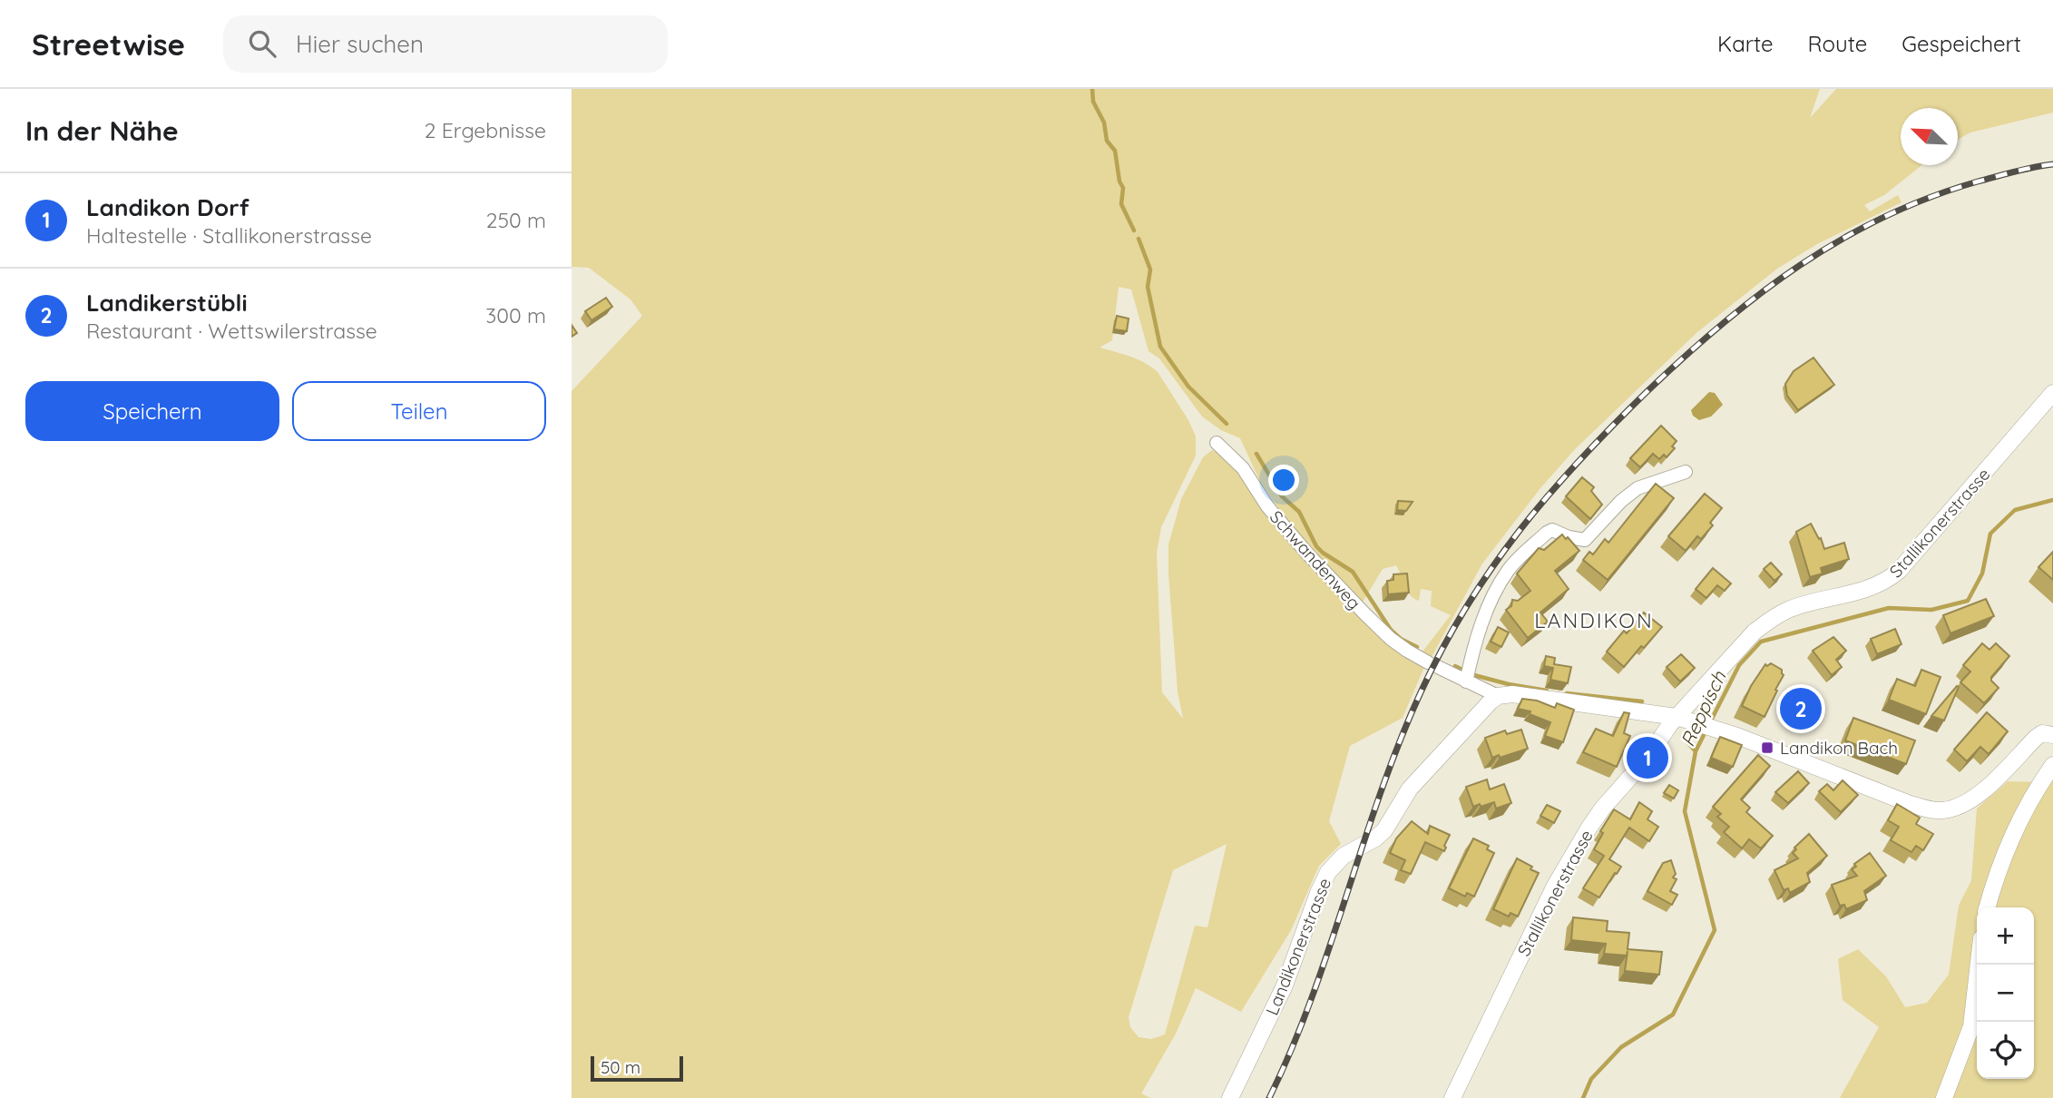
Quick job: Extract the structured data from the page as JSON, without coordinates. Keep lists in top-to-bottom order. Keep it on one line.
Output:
{"streets":{"street":["Stallikonerstrasse","Schwandenweg","Landikonerstrasse"]},"crossings":[["Schwandenweg","Landikonerstrasse"]],"districts":["LANDIKON"],"water":["Reppisch"],"places":{"transit":["Landikon Bach"]},"scale_bar":"50 m","north":"top left","page":{"header":"Streetwise","search":"Hier suchen","nav":["Karte","Route","Gespeichert"],"heading":["In der Nähe","2 Ergebnisse"],"list":[{"mark":"1","name":"Landikon Dorf","note":"Haltestelle · Stallikonerstrasse","value":"250 m"},{"mark":"2","name":"Landikerstübli","note":"Restaurant · Wettswilerstrasse","value":"300 m"}],"buttons":["Speichern","Teilen"],"pins":["2","1"],"map_buttons":["+","−"],"scale":"50 m"}}
